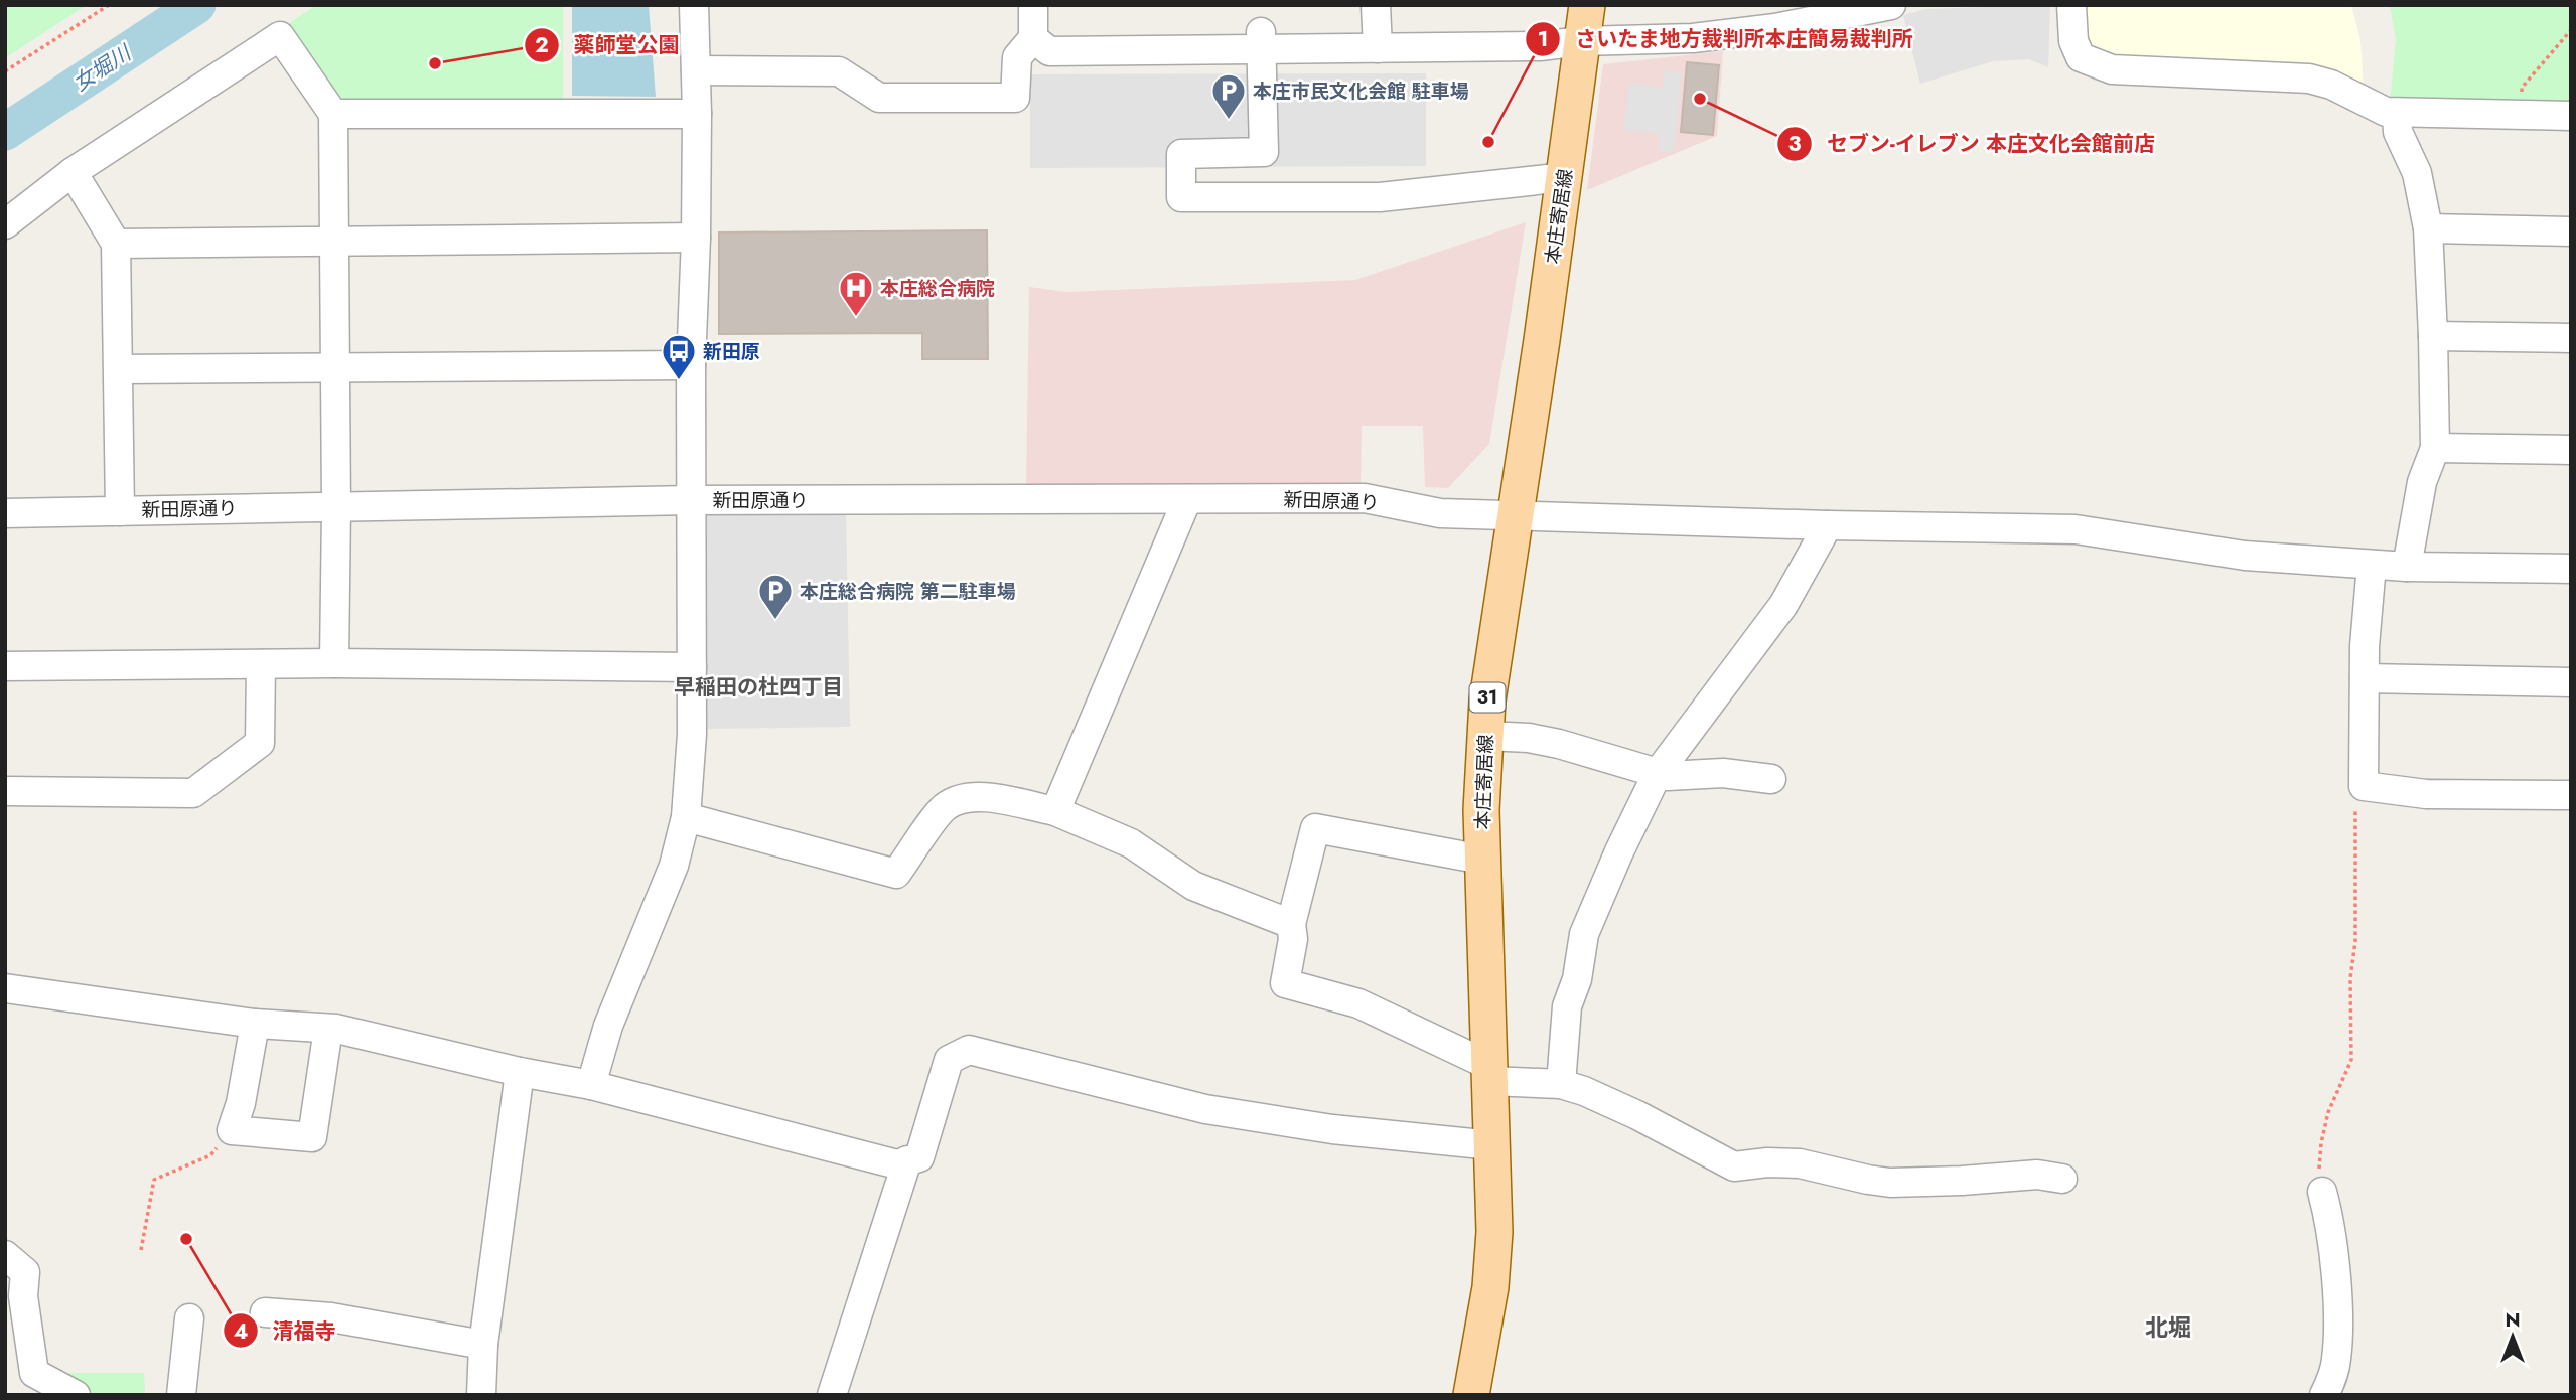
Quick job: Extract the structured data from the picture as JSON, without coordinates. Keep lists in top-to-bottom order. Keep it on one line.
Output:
{"streets":{"main road":["本庄寄居線","31"],"street":["新田原通り"]},"crossings":[["本庄寄居線","新田原通り"]],"districts":["早稲田の杜四丁目","北堀"],"water":["女堀川"],"places":{"other":["薬師堂公園","セブン-イレブン 本庄文化会館前店","さいたま地方裁判所本庄簡易裁判所","清福寺"],"parking":["本庄市民文化会館 駐車場","本庄総合病院 第二駐車場"],"hospital":["本庄総合病院"],"bus stop":["新田原"]},"north":"top"}
